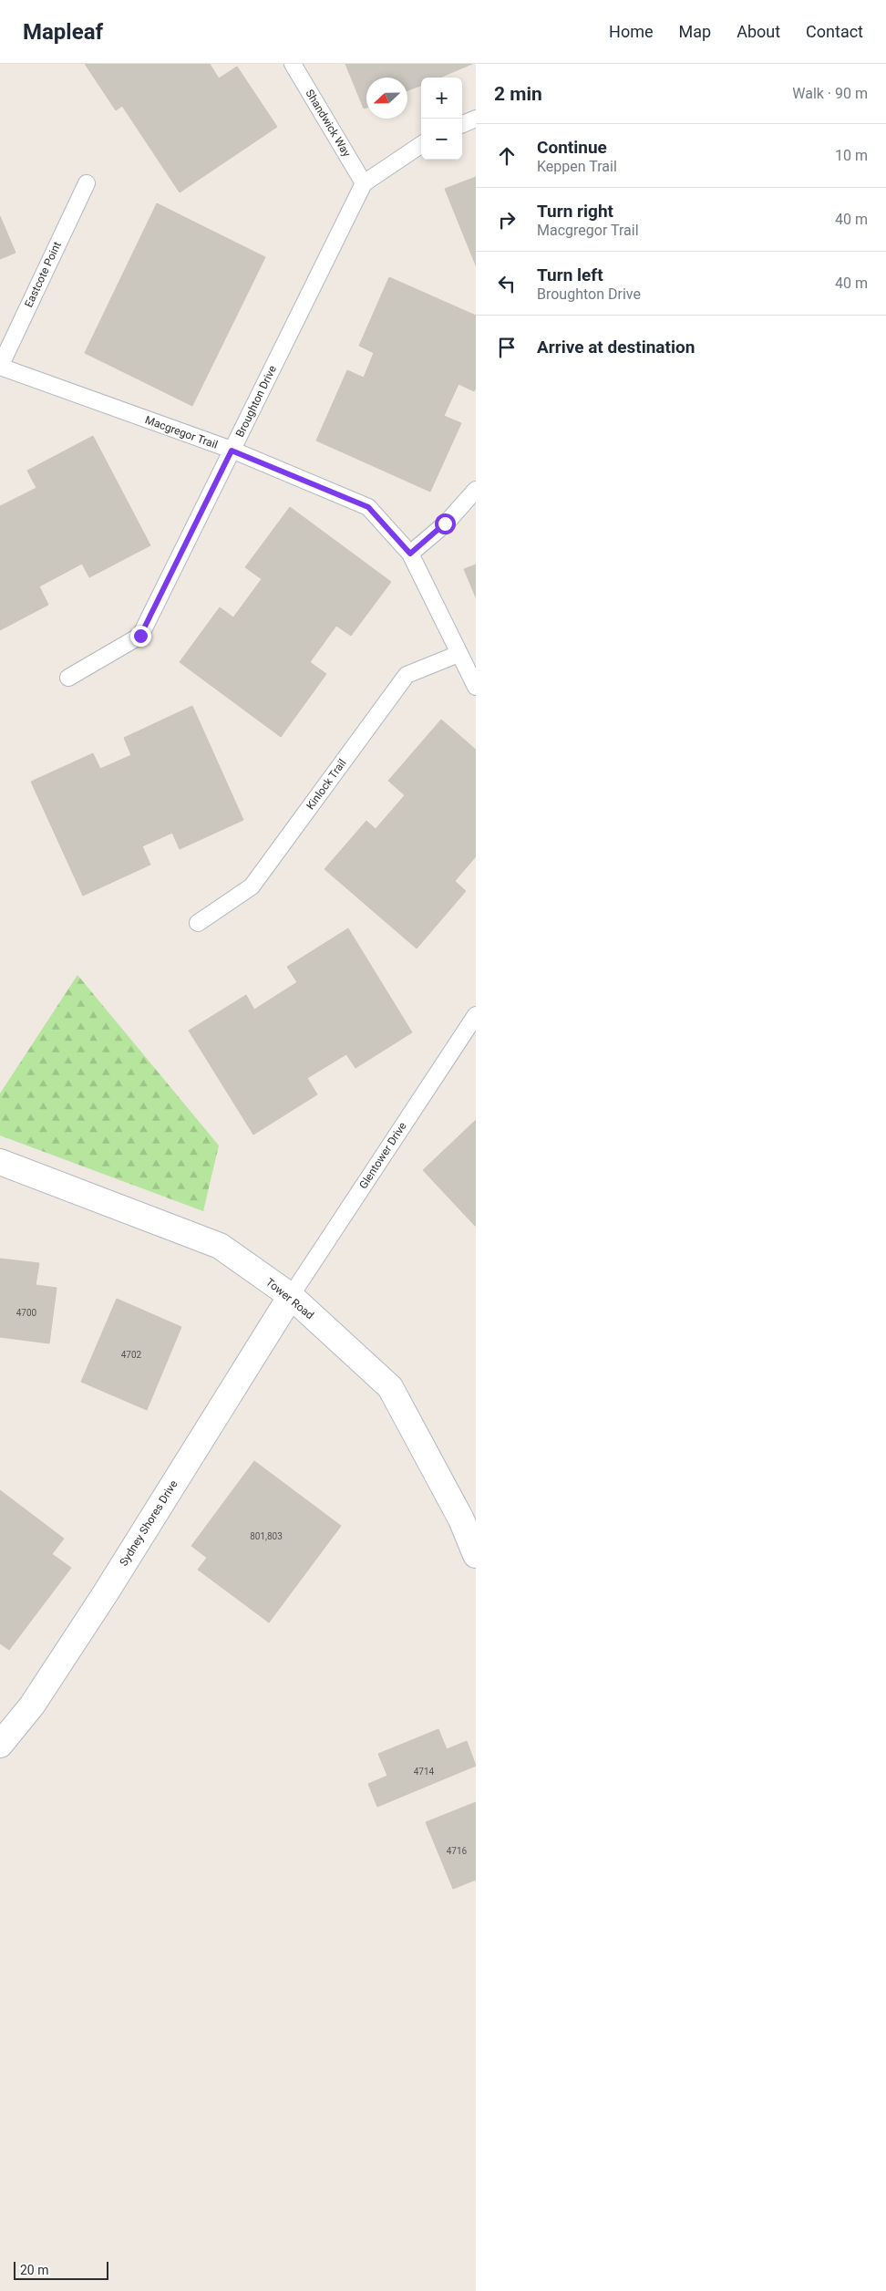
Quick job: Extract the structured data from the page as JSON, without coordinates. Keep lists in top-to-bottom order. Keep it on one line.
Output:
{"streets":{"street":["Tower Road","Sydney Shores Drive"],"lane":["Shandwick Way","Eastcote Point","Broughton Drive","Macgregor Trail","Kinlock Trail","Glentower Drive"]},"crossings":[["Shandwick Way","Broughton Drive"],["Eastcote Point","Macgregor Trail"],["Broughton Drive","Macgregor Trail"],["Macgregor Trail","Kinlock Trail"],["Glentower Drive","Tower Road"],["Glentower Drive","Sydney Shores Drive"],["Tower Road","Sydney Shores Drive"]],"house_numbers":["4700","4702","801,803","4714","4716"],"scale_bar":"20 m","north":"left","page":{"header":"Mapleaf","nav":["Home","Map","About","Contact"],"heading":["2 min","Walk · 90 m"],"map_buttons":["+","−"],"list":[["Continue","Keppen Trail","10 m"],["Turn right","Macgregor Trail","40 m"],["Turn left","Broughton Drive","40 m"],"Arrive at destination"],"scale":"20 m"}}
